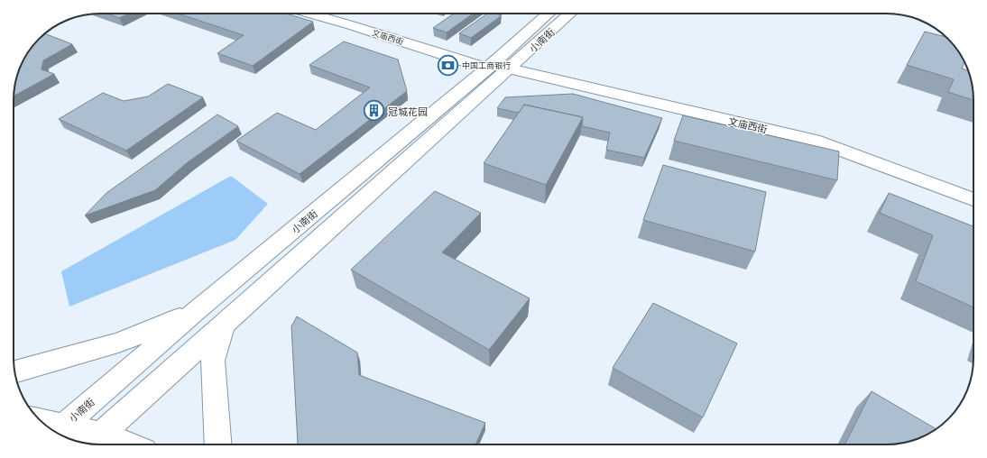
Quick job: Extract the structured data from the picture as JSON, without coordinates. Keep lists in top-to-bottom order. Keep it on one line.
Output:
{"streets":{"main road":["文庙西街","小南街"]},"crossings":[["文庙西街","小南街"]],"places":{"bank":["中国工商银行"],"building":["冠城花园"]}}
